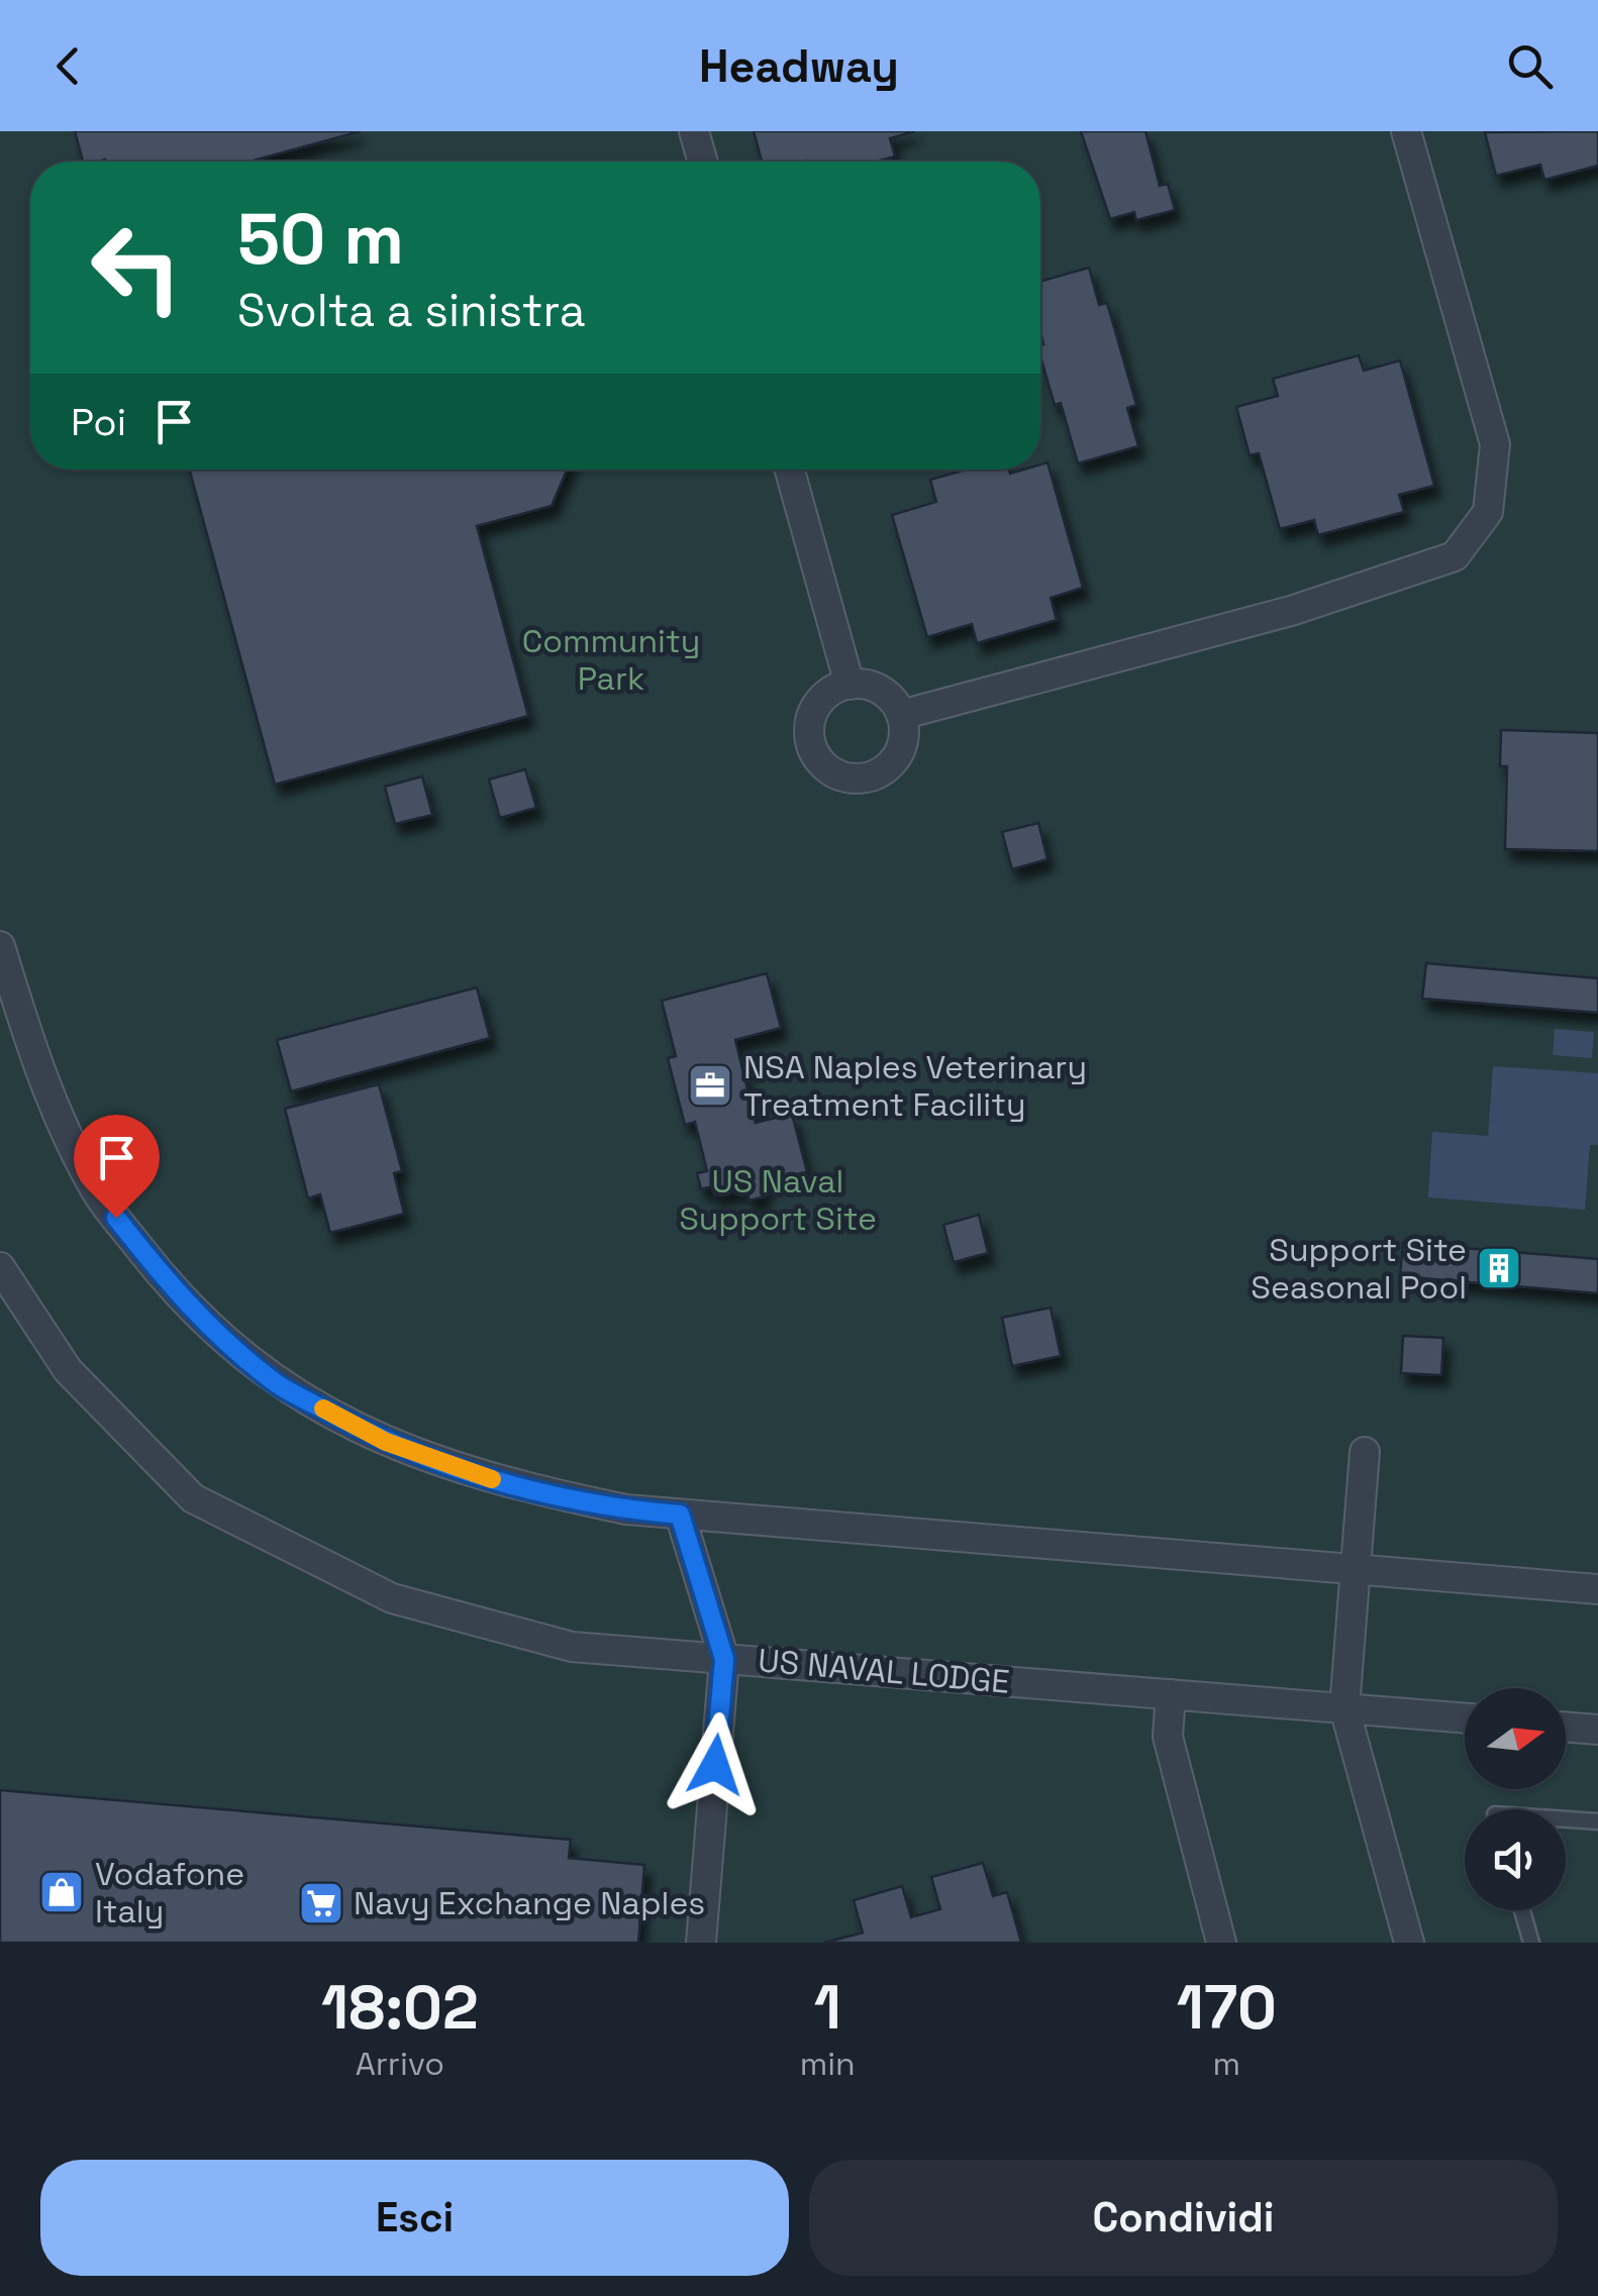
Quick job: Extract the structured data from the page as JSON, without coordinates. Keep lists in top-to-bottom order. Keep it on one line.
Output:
{"streets":{"street":["US NAVAL LODGE"]},"parks":["Community Park","US Naval Support Site"],"places":{"office":["NSA Naples Veterinary Treatment Facility"],"building":["Support Site Seasonal Pool"],"shop":["Vodafone Italy"],"supermarket":["Navy Exchange Naples"]},"north":"right","page":{"header":"Headway","turn":["50 m","Svolta a sinistra"],"then":"Poi","eta":["18:02","Arrivo","1","min","170","m"],"buttons":["Esci","Condividi"]}}
